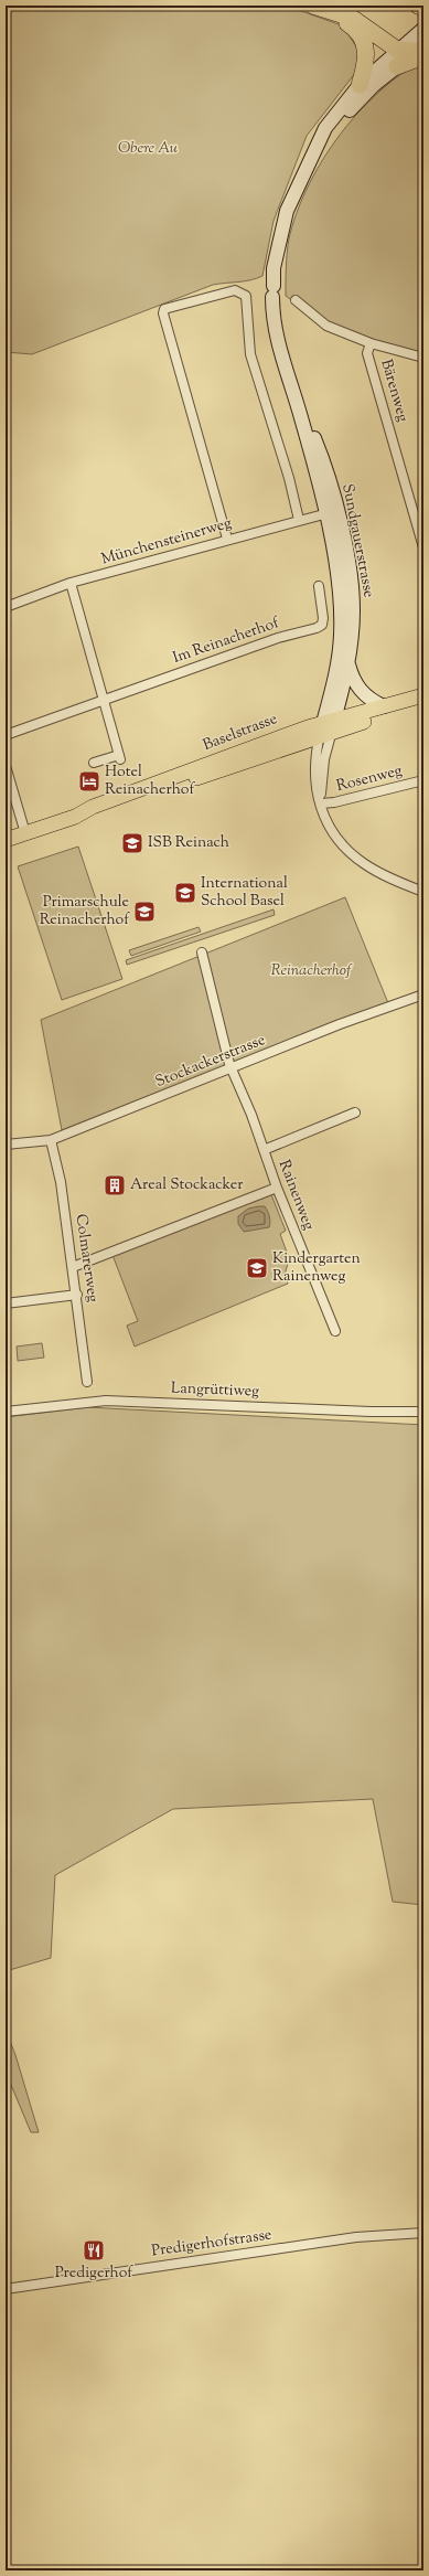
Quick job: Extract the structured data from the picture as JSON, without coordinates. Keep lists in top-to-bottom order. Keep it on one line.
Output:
{"streets":{"main road":["Sundgauerstrasse","Baselstrasse"],"street":["Bärenweg","Münchensteinerweg","Im Reinacherhof","Rosenweg","Stockackerstrasse","Rainenweg","Colmarerweg","Langrüttiweg","Predigerhofstrasse"]},"crossings":[["Sundgauerstrasse","Münchensteinerweg"],["Sundgauerstrasse","Baselstrasse"],["Stockackerstrasse","Rainenweg"],["Stockackerstrasse","Colmarerweg"]],"parks":["Obere Au","Reinacherhof"],"places":{"hotel":["Hotel Reinacherhof"],"school or university":["ISB Reinach","International School Basel","Primarschule Reinacherhof","Kindergarten Rainenweg"],"building":["Areal Stockacker"],"restaurant":["Predigerhof"]}}
